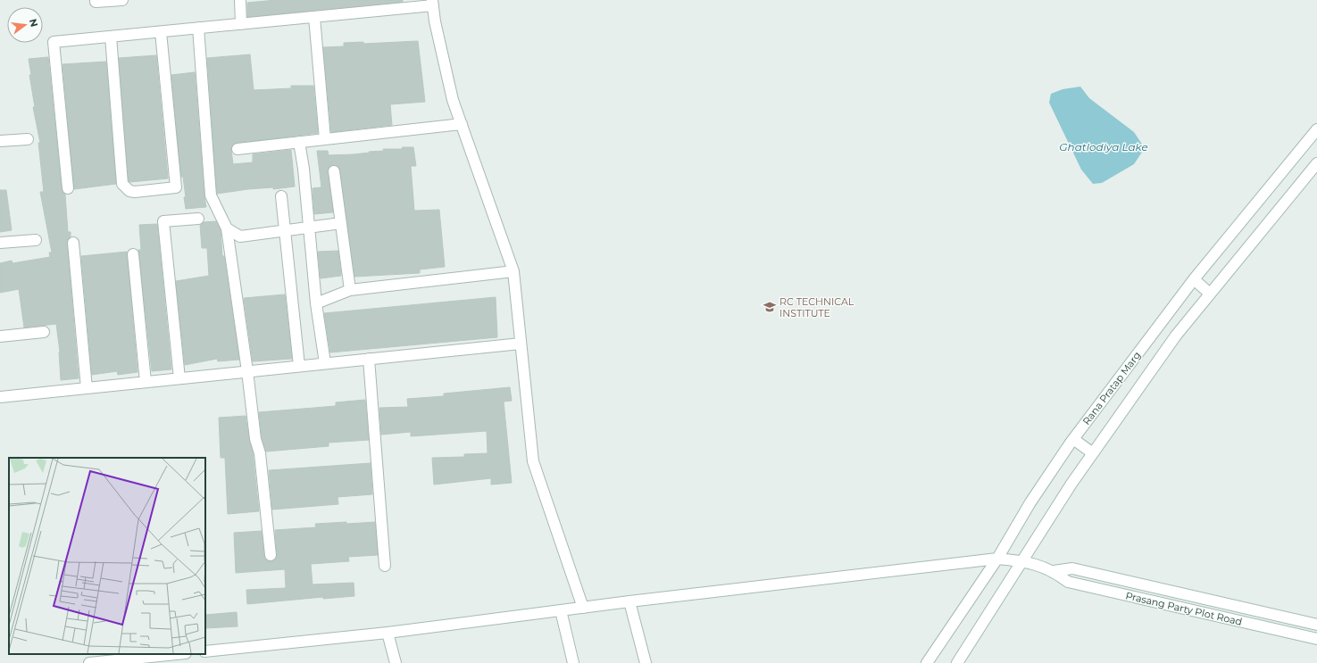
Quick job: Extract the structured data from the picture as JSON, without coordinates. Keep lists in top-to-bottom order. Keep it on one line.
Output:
{"streets":{"street":["Rana Pratap Marg","Prasang Party Plot Road"]},"crossings":[["Rana Pratap Marg","Prasang Party Plot Road"]],"water":["Ghatlodiya Lake"],"places":{"school or university":["RC TECHNICAL INSTITUTE"]},"north":"right"}
